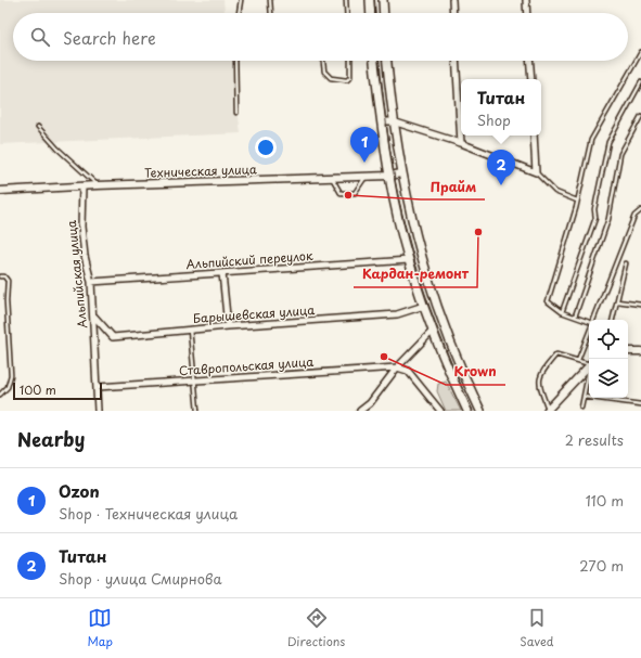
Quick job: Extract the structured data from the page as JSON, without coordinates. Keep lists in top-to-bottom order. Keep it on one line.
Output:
{"streets":{"street":["Техническая улица","Альпийский переулок","Альпийская улица","Барышевская улица","Ставропольская улица"]},"crossings":[["Техническая улица","Альпийская улица"],["Альпийский переулок","Альпийская улица"],["Альпийская улица","Барышевская улица"],["Альпийская улица","Ставропольская улица"]],"places":["Прайм","Кардан-ремонт","Krown"],"scale_bar":"100 m","page":{"search":"Search here","popup":["Титан","Shop"],"pins":["1","2"],"scale":"100 m","heading":["Nearby","2 results"],"list":[{"mark":"1","name":"Ozon","note":"Shop · Техническая улица","value":"110 m"},{"mark":"2","name":"Титан","note":"Shop · улица Смирнова","value":"270 m"}],"nav":["Map","Directions","Saved"]}}
